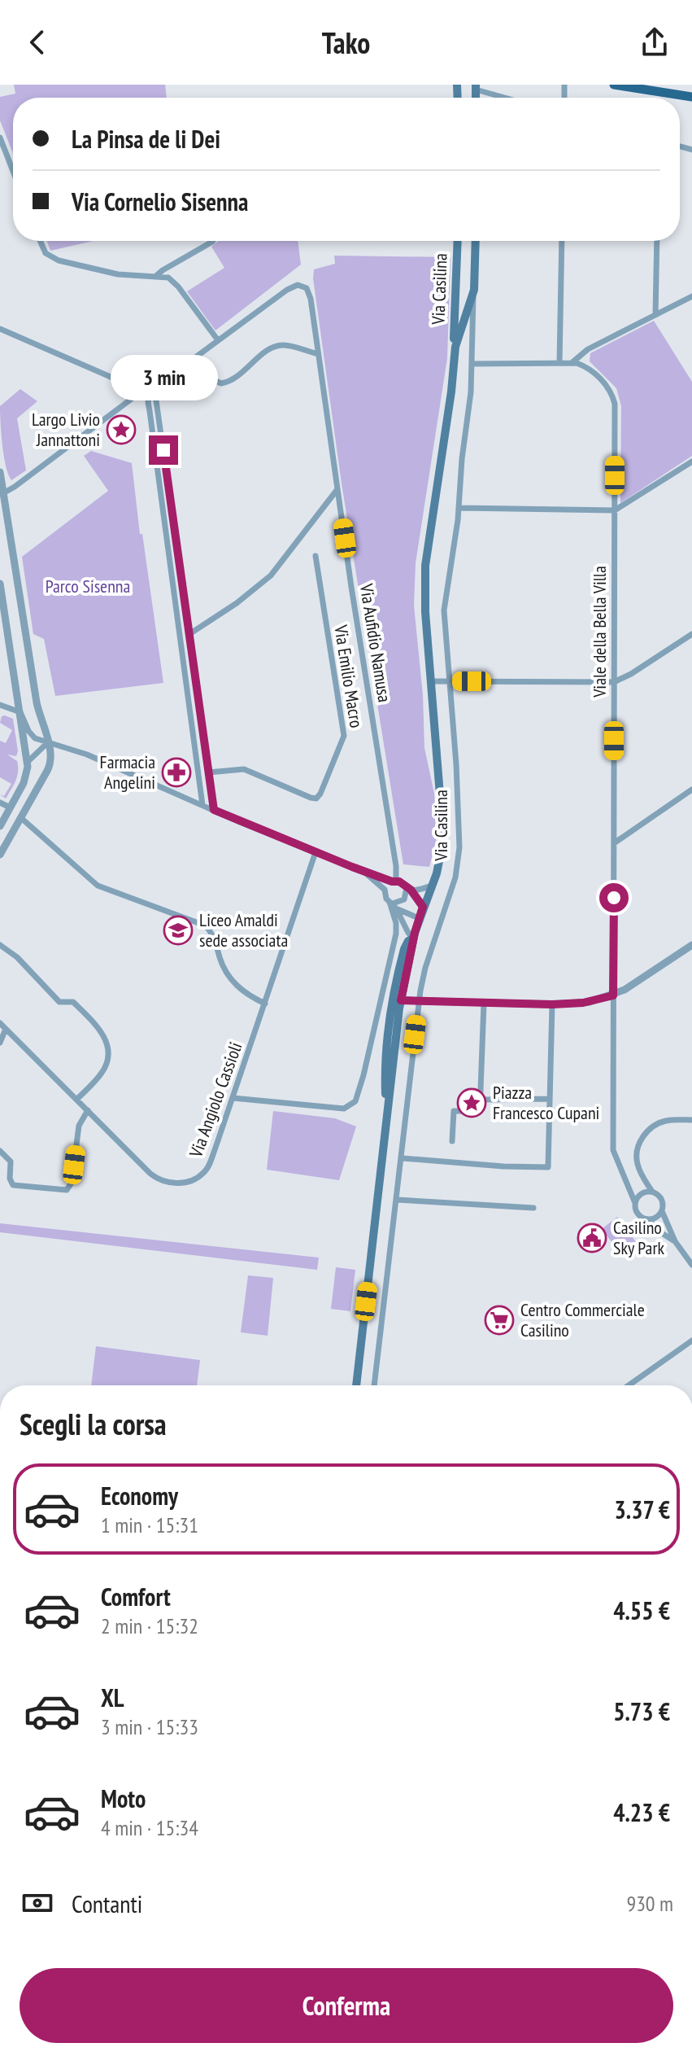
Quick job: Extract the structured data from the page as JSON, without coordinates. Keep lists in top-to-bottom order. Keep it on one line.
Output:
{"streets":{"main road":["Via Casilina"],"street":["Viale della Bella Villa","Via Aufidio Namusa","Via Emilio Macro","Via Angiolo Cassioli"]},"parks":["Parco Sisenna"],"places":{"place":["Largo Livio Jannattoni","Piazza Francesco Cupani"],"pharmacy":["Farmacia Angelini"],"school or university":["Liceo Amaldi sede associata"],"public building":["Casilino Sky Park"],"supermarket":["Centro Commerciale Casilino"]},"page":{"header":"Tako","banner":["La Pinsa de li Dei","Via Cornelio Sisenna"],"bubble":"3 min","heading":"Scegli la corsa","list":[{"name":"Economy","note":"1 min · 15:31","value":"3.37 €"},{"name":"Comfort","note":"2 min · 15:32","value":"4.55 €"},{"name":"XL","note":"3 min · 15:33","value":"5.73 €"},{"name":"Moto","note":"4 min · 15:34","value":"4.23 €"}],"pay":["Contanti","930 m"],"buttons":"Conferma"}}
